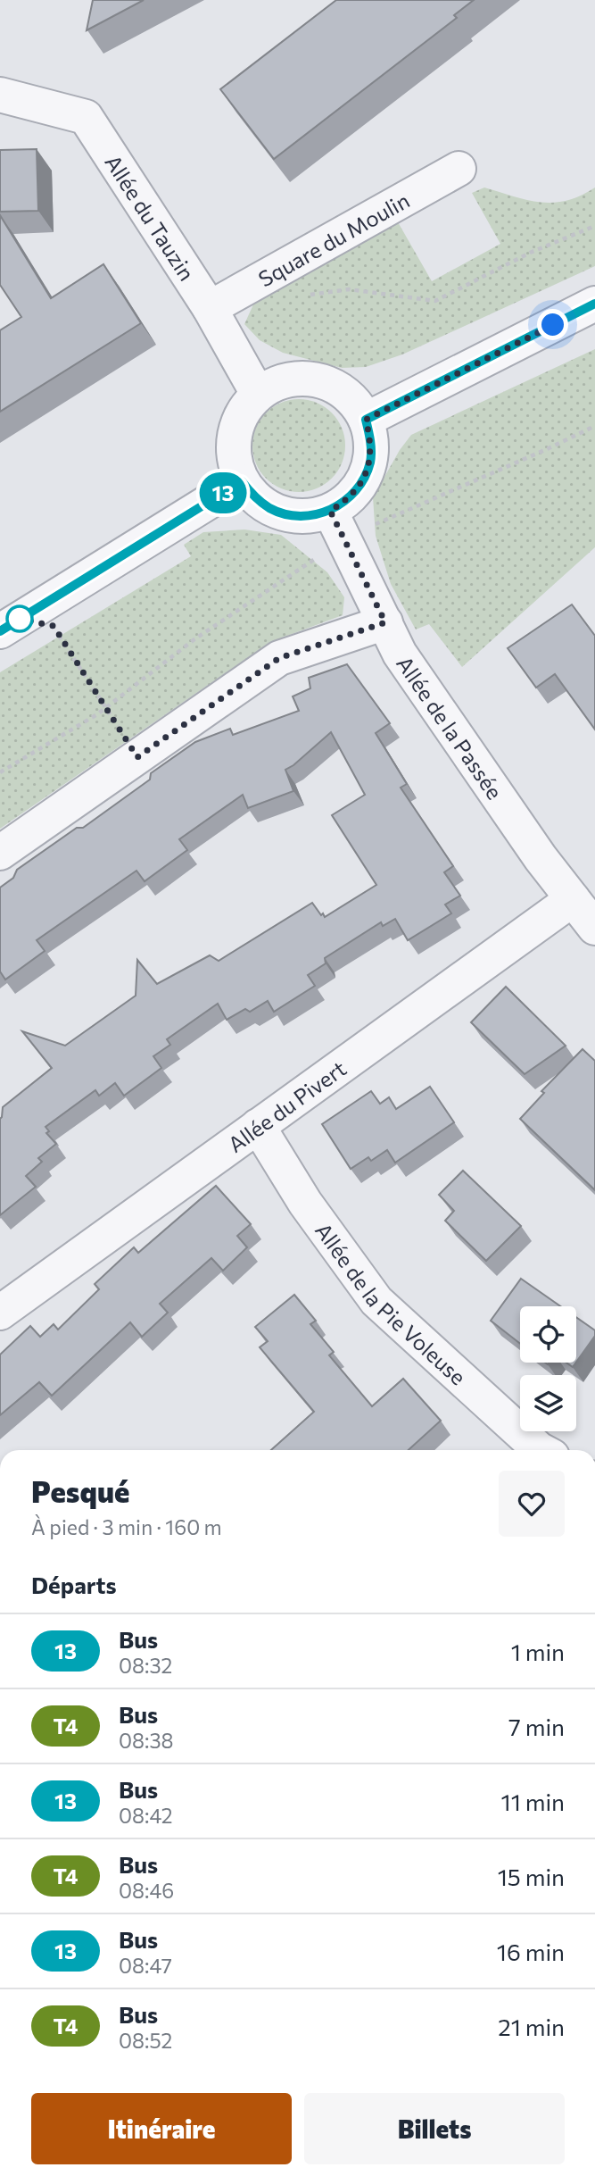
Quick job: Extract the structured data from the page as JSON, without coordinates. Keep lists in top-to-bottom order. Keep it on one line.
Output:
{"streets":{"street":["Allée du Tauzin","Square du Moulin","Allée de la Passée","Allée du Pivert","Allée de la Pie Voleuse"]},"crossings":[["Allée du Tauzin","Square du Moulin"],["Allée du Tauzin","Allée de la Passée"],["Allée de la Passée","Allée du Pivert"],["Allée du Pivert","Allée de la Pie Voleuse"]],"lines":["bus line 13"],"page":{"on_map":"13","heading":[["Pesqué","À pied · 3 min · 160 m"],"Départs"],"list":[{"mark":"13","name":"Bus","note":"08:32","value":"1 min"},{"mark":"T4","name":"Bus","note":"08:38","value":"7 min"},{"mark":"13","name":"Bus","note":"08:42","value":"11 min"},{"mark":"T4","name":"Bus","note":"08:46","value":"15 min"},{"mark":"13","name":"Bus","note":"08:47","value":"16 min"},{"mark":"T4","name":"Bus","note":"08:52","value":"21 min"}],"buttons":["Itinéraire","Billets"]}}
